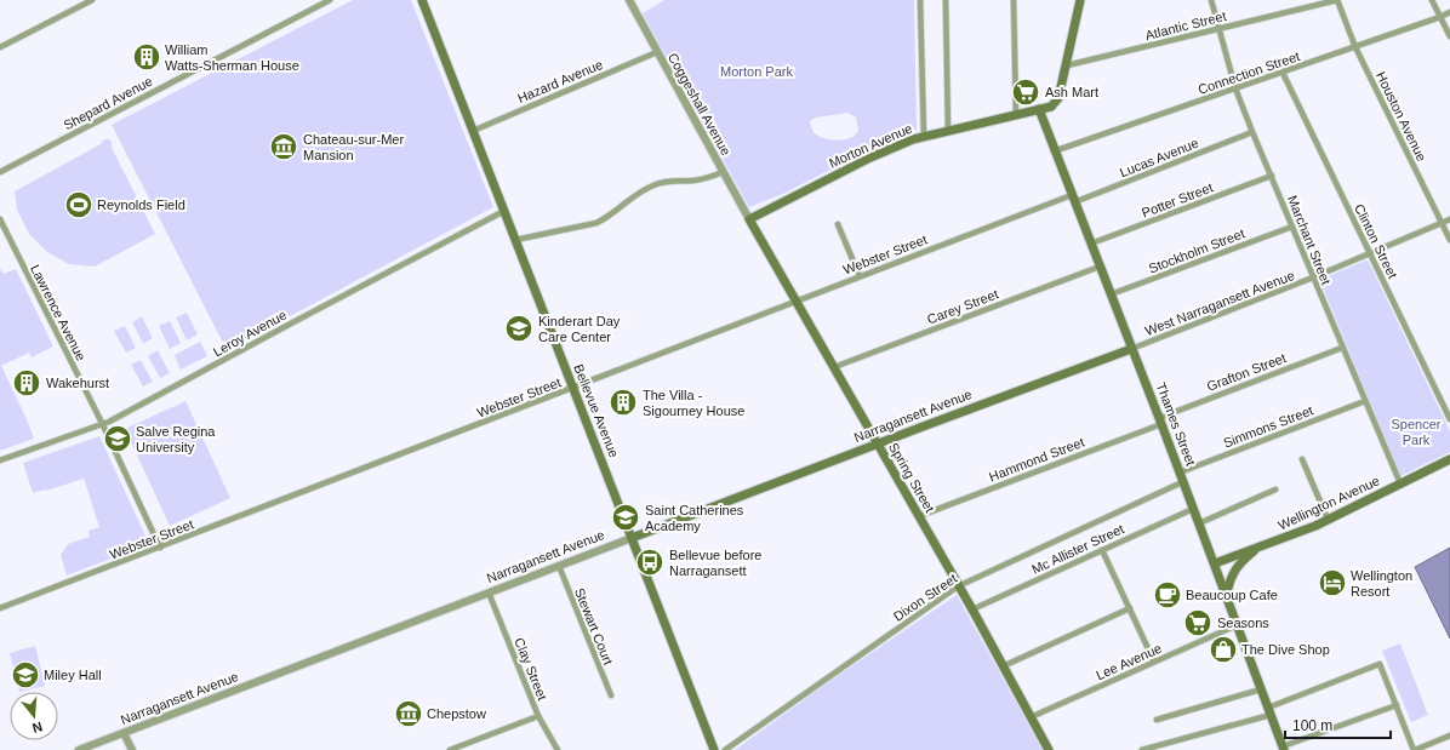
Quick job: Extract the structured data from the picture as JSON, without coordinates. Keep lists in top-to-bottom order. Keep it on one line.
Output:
{"streets":{"main road":["Morton Avenue","Bellevue Avenue","Narragansett Avenue","Thames Street","Spring Street","Wellington Avenue"],"street":["Atlantic Street","Connection Street","Hazard Avenue","Shepard Avenue","Coggeshall Avenue","Houston Avenue","Lucas Avenue","Potter Street","Marchant Street","Clinton Street","Stockholm Street","Webster Street","West Narragansett Avenue","Carey Street","Lawrence Avenue","Leroy Avenue","Grafton Street","Simmons Street","Hammond Street","Mc Allister Street","Dixon Street","Stewart Court","Lee Avenue","Clay Street"]},"crossings":[["Atlantic Street","Houston Avenue"],["Atlantic Street","Morton Avenue"],["Atlantic Street","Marchant Street"],["Connection Street","Houston Avenue"],["Connection Street","Marchant Street"],["Connection Street","Clinton Street"],["Connection Street","Thames Street"],["Hazard Avenue","Coggeshall Avenue"],["Hazard Avenue","Bellevue Avenue"],["Coggeshall Avenue","Morton Avenue"],["Coggeshall Avenue","Spring Street"],["Houston Avenue","West Narragansett Avenue"],["Morton Avenue","Thames Street"],["Morton Avenue","Spring Street"],["Lucas Avenue","Marchant Street"],["Lucas Avenue","Webster Street"],["Lucas Avenue","Thames Street"],["Potter Street","Marchant Street"],["Potter Street","Thames Street"],["Marchant Street","Stockholm Street"],["Marchant Street","West Narragansett Avenue"],["Marchant Street","Grafton Street"],["Marchant Street","Simmons Street"],["Marchant Street","Wellington Avenue"],["Clinton Street","West Narragansett Avenue"],["Stockholm Street","Thames Street"],["Webster Street","Lawrence Avenue"],["Webster Street","Bellevue Avenue"],["Webster Street","Thames Street"],["Webster Street","Spring Street"],["West Narragansett Avenue","Narragansett Avenue"],["West Narragansett Avenue","Thames Street"],["Carey Street","Thames Street"],["Carey Street","Spring Street"],["Lawrence Avenue","Leroy Avenue"],["Leroy Avenue","Bellevue Avenue"],["Grafton Street","Thames Street"],["Grafton Street","Hammond Street"],["Bellevue Avenue","Narragansett Avenue"],["Narragansett Avenue","Thames Street"],["Narragansett Avenue","Spring Street"],["Narragansett Avenue","Stewart Court"],["Narragansett Avenue","Clay Street"],["Thames Street","Simmons Street"],["Thames Street","Hammond Street"],["Thames Street","Wellington Avenue"],["Thames Street","Mc Allister Street"],["Thames Street","Dixon Street"],["Thames Street","Lee Avenue"],["Hammond Street","Spring Street"],["Spring Street","Mc Allister Street"],["Spring Street","Dixon Street"],["Spring Street","Lee Avenue"]],"parks":["Morton Park","Spencer Park"],"places":{"building":["William Watts-Sherman House","Wakehurst","The Villa - Sigourney House"],"supermarket":["Ash Mart","Seasons"],"museum":["Chateau-sur-Mer Mansion","Chepstow"],"sports":["Reynolds Field"],"school or university":["Kinderart Day Care Center","Salve Regina University","Saint Catherines Academy","Miley Hall"],"bus stop":["Bellevue before Narragansett"],"hotel":["Wellington Resort"],"cafe":["Beaucoup Cafe"],"shop":["The Dive Shop"]},"scale_bar":"100 m","north":"bottom"}
